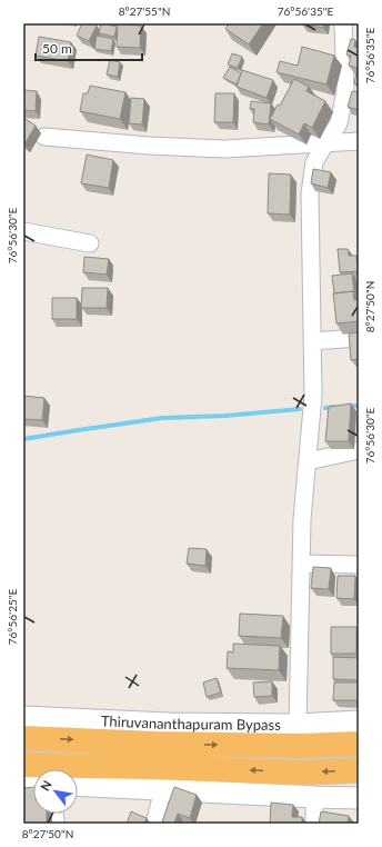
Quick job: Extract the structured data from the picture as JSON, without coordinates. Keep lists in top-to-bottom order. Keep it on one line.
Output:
{"streets":{"highway":["Thiruvananthapuram Bypass"]},"scale_bar":"50 m","north":"top left","coordinates":["8°27'55\"N","76°56'35\"E","76°56'30\"E","8°27'50\"N","76°56'25\"E"]}
